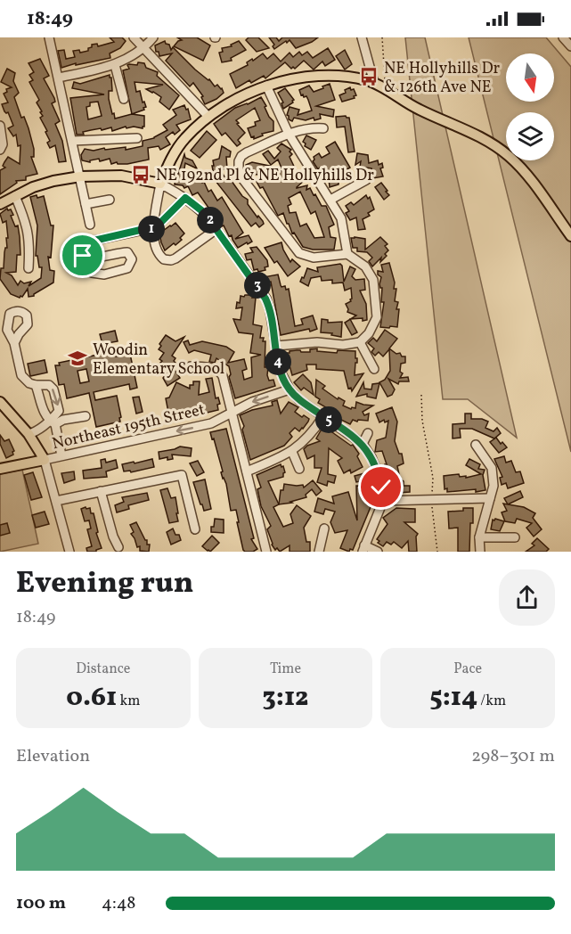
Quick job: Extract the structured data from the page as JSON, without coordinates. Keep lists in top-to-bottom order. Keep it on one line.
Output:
{"streets":{"main road":["Northeast 195th Street"]},"places":{"bus stop":["NE Hollyhills Dr & 126th Ave NE","NE 192nd Pl & NE Hollyhills Dr"],"school or university":["Woodin Elementary School"]},"north":"bottom","page":{"status":"18:49","pins":["2","1","3","4","5"],"heading":["Evening run","18:49"],"stats":[["Distance","0.61 km"],["Time","3:12"],["Pace","5:14 /km"]],"chart":["Elevation","298–301 m"],"list":[{"name":"100 m","note":"4:48"}]}}
